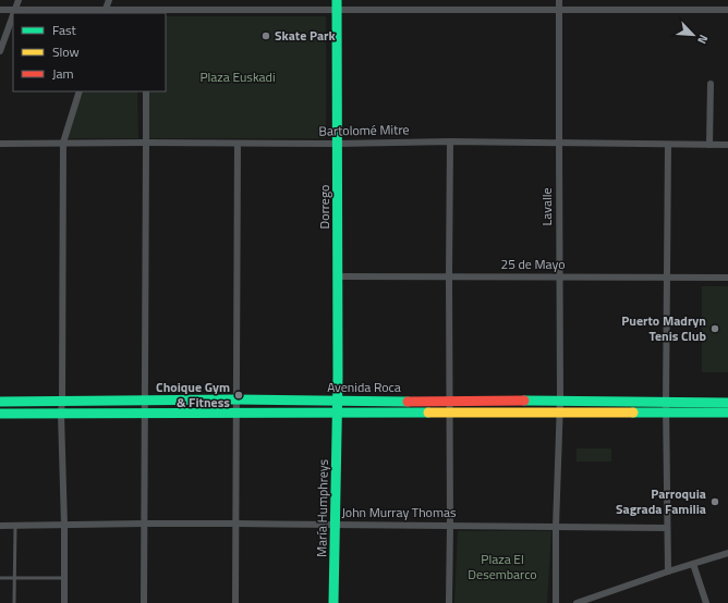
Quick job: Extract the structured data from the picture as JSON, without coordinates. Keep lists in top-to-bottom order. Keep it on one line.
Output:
{"streets":{"main road":["Dorrego","Avenida Roca","María Humphreys"],"street":["Bartolomé Mitre","Lavalle","25 de Mayo","John Murray Thomas"]},"crossings":[["Bartolomé Mitre","Dorrego"],["Bartolomé Mitre","Lavalle"],["Dorrego","25 de Mayo"],["Dorrego","Avenida Roca"],["Dorrego","María Humphreys"],["Lavalle","25 de Mayo"],["Lavalle","Avenida Roca"],["Lavalle","John Murray Thomas"],["Avenida Roca","María Humphreys"],["María Humphreys","John Murray Thomas"]],"parks":["Plaza Euskadi","Plaza El Desembarco"],"places":["Skate Park","Puerto Madryn Tenis Club","Choique Gym & Fitness","Parroquia Sagrada Familia"],"legend":["Fast","Slow","Jam"],"north":"bottom right"}
